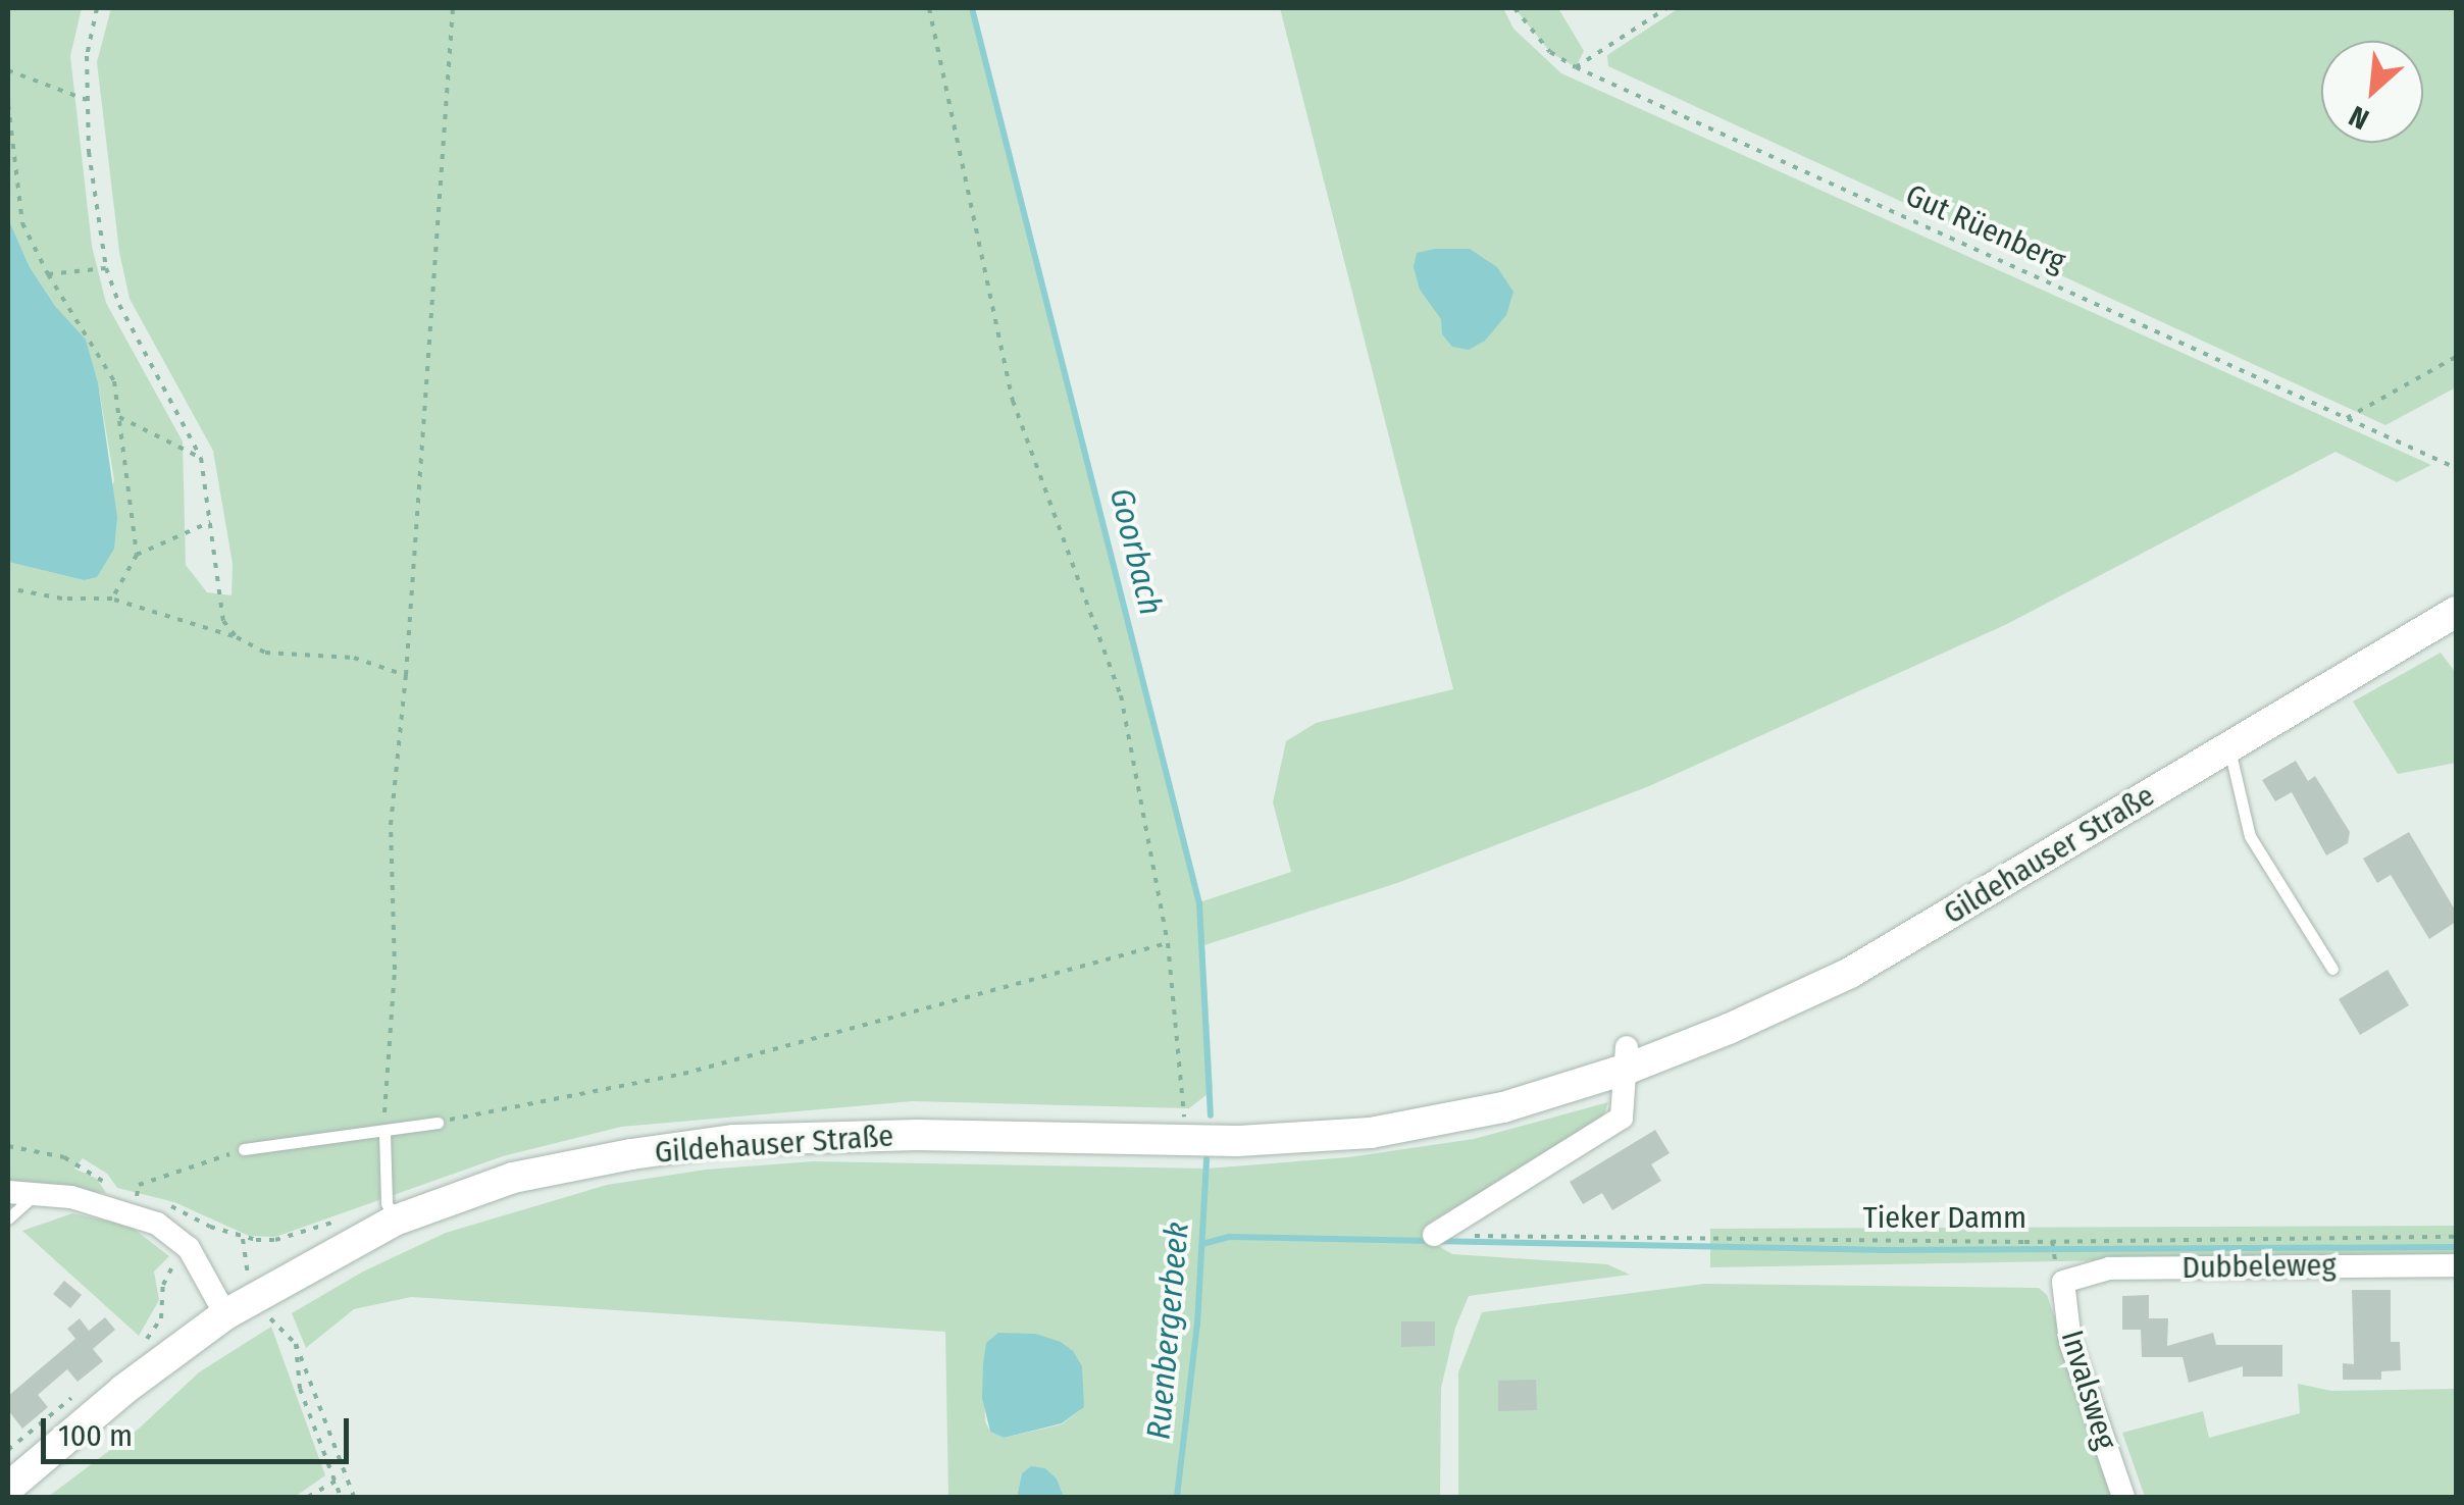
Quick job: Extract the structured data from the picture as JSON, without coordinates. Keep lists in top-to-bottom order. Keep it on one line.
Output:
{"streets":{"main road":["Gildehauser Straße"],"street":["Dubbeleweg","Invalsweg"],"path":["Gut Rüenberg","Tieker Damm"]},"crossings":[["Dubbeleweg","Invalsweg"]],"water":["Goorbach","Ruenbergerbeek"],"scale_bar":"100 m","north":"bottom left"}
